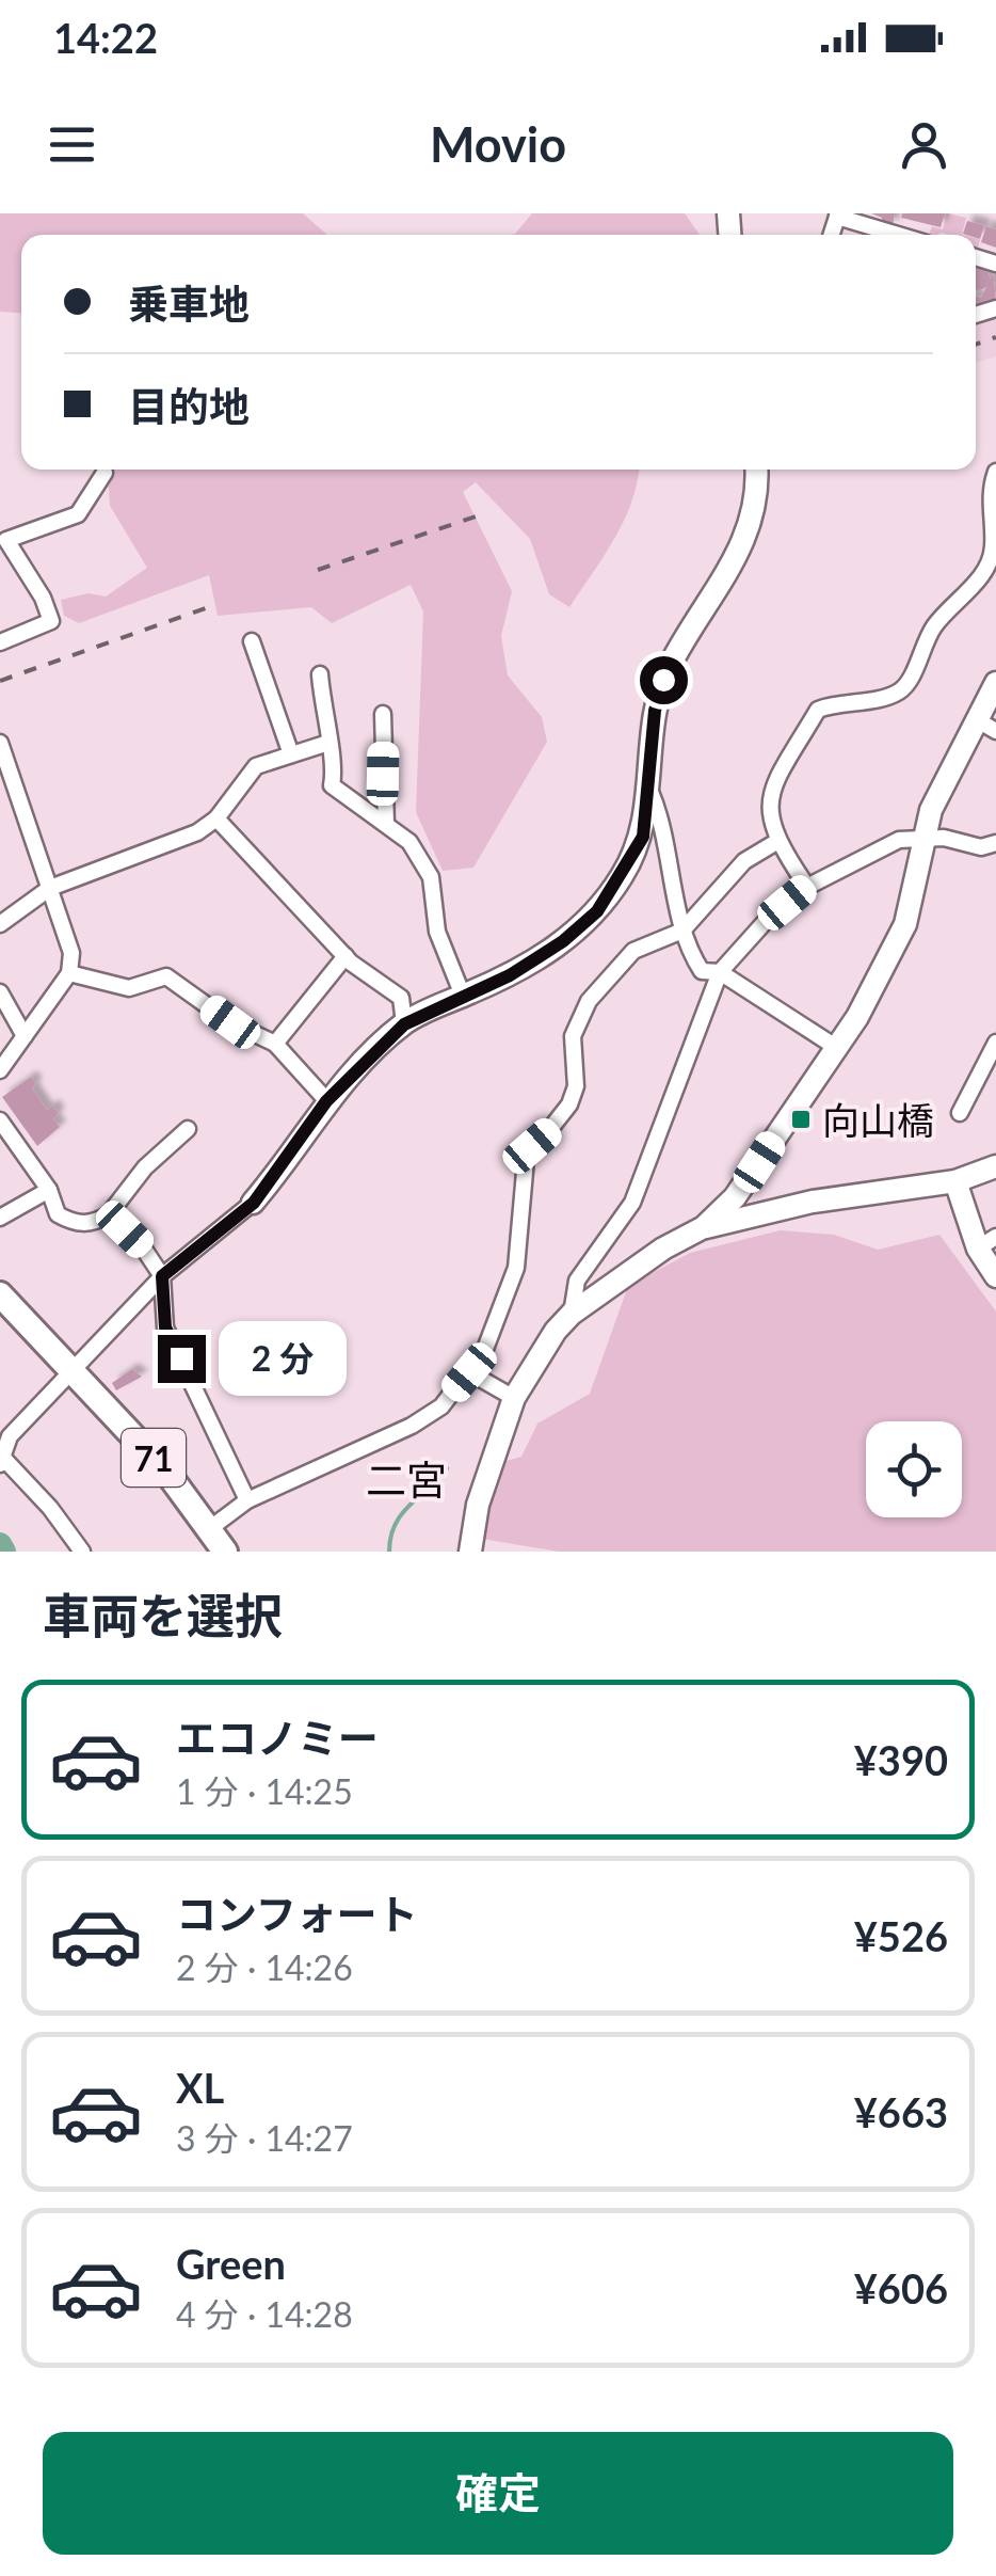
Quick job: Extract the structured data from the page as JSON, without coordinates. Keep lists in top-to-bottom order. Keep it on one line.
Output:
{"streets":{"main road":["71"]},"districts":["二宮"],"places":{"transit":["向山橋"]},"page":{"status":"14:22","header":"Movio","banner":["乗車地","目的地"],"bubble":"2 分","heading":"車両を選択","list":[{"name":"エコノミー","note":"1 分 · 14:25","value":"¥390"},{"name":"コンフォート","note":"2 分 · 14:26","value":"¥526"},{"name":"XL","note":"3 分 · 14:27","value":"¥663"},{"name":"Green","note":"4 分 · 14:28","value":"¥606"}],"buttons":"確定"}}
